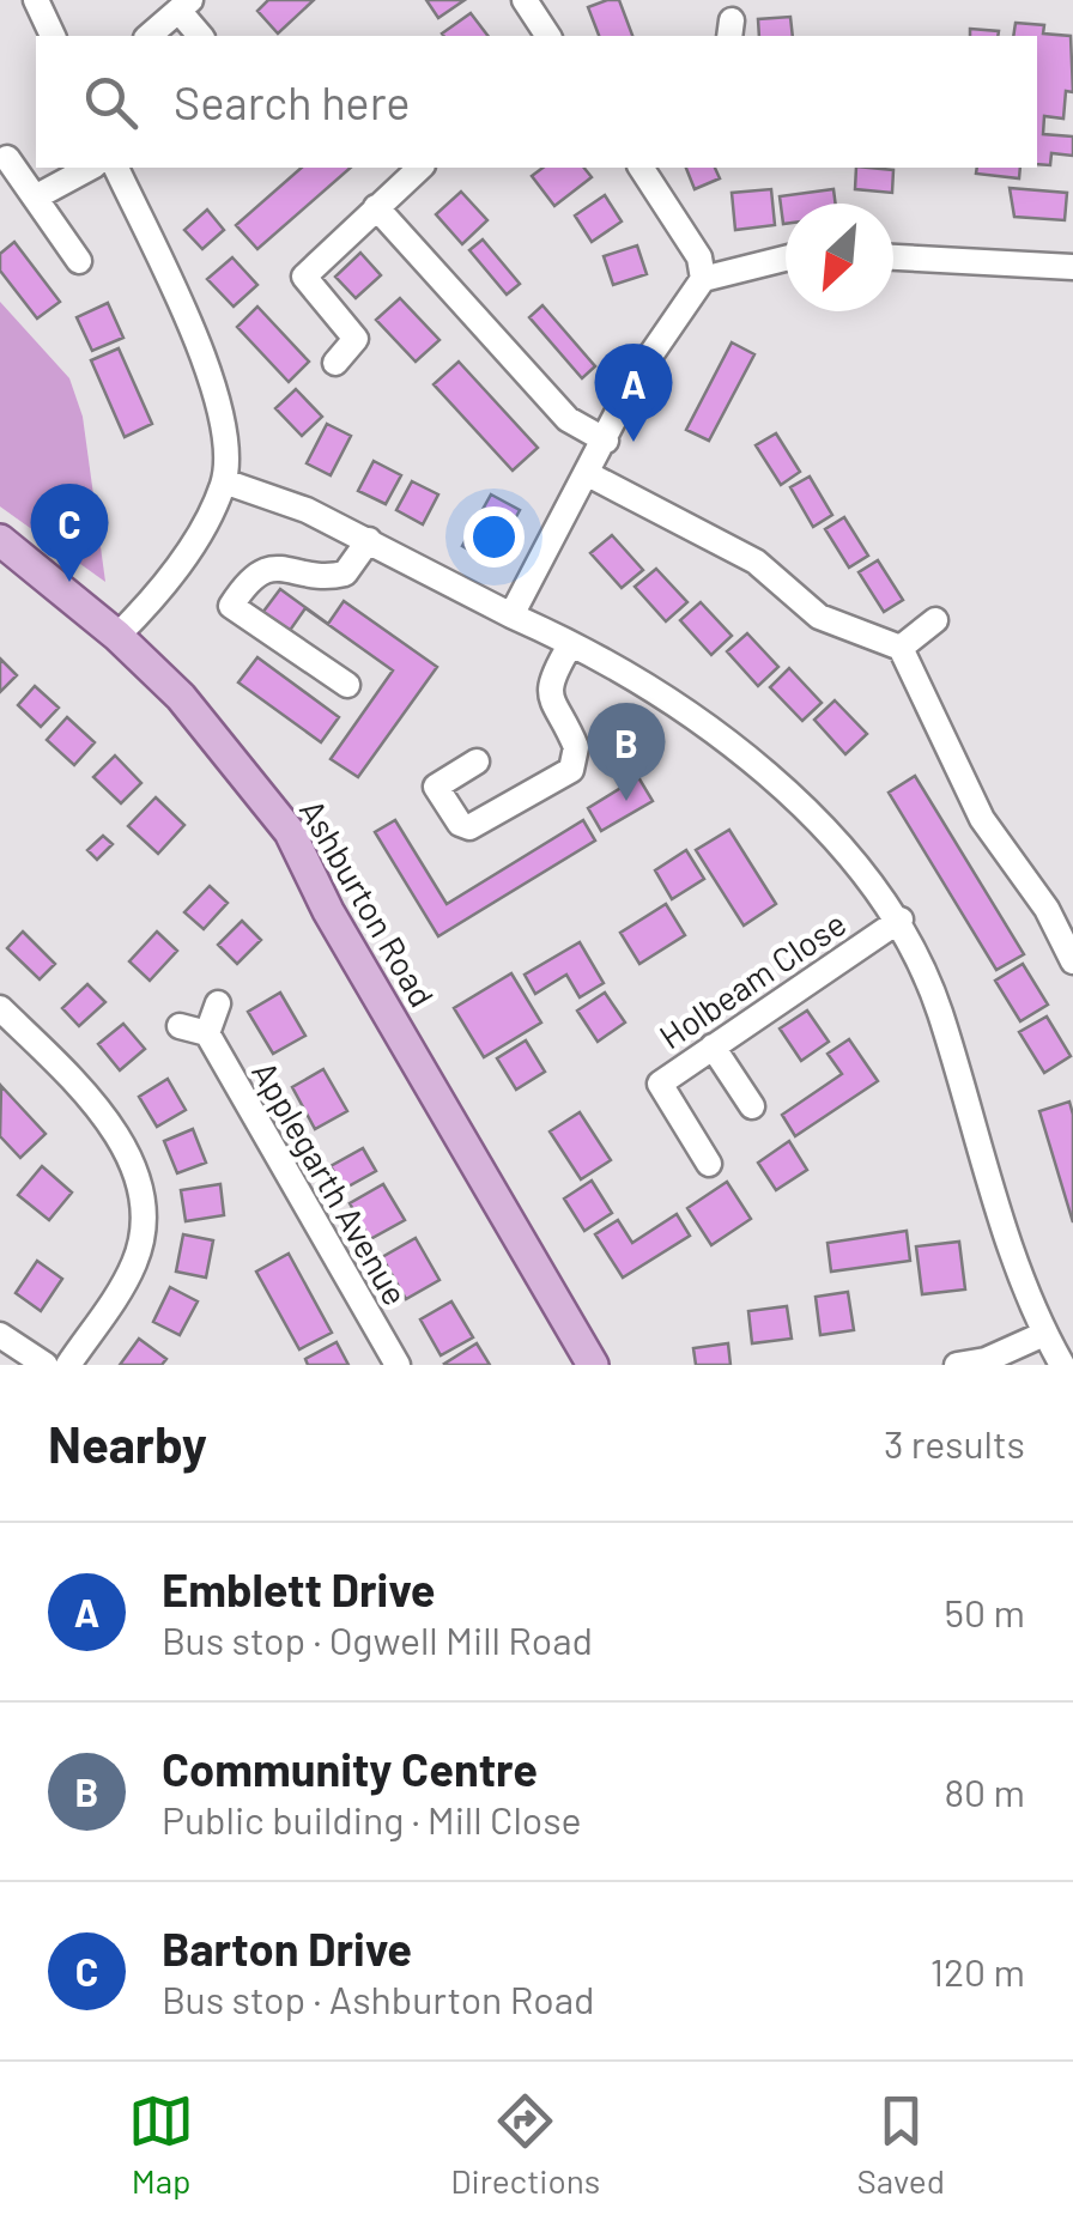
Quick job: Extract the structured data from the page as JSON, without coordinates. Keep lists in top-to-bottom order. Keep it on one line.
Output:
{"streets":{"main road":["Ashburton Road"],"street":["Holbeam Close","Applegarth Avenue"]},"north":"bottom left","page":{"search":"Search here","pins":["A","C","B"],"heading":["Nearby","3 results"],"list":[{"mark":"A","name":"Emblett Drive","note":"Bus stop · Ogwell Mill Road","value":"50 m"},{"mark":"B","name":"Community Centre","note":"Public building · Mill Close","value":"80 m"},{"mark":"C","name":"Barton Drive","note":"Bus stop · Ashburton Road","value":"120 m"}],"nav":["Map","Directions","Saved"]}}
